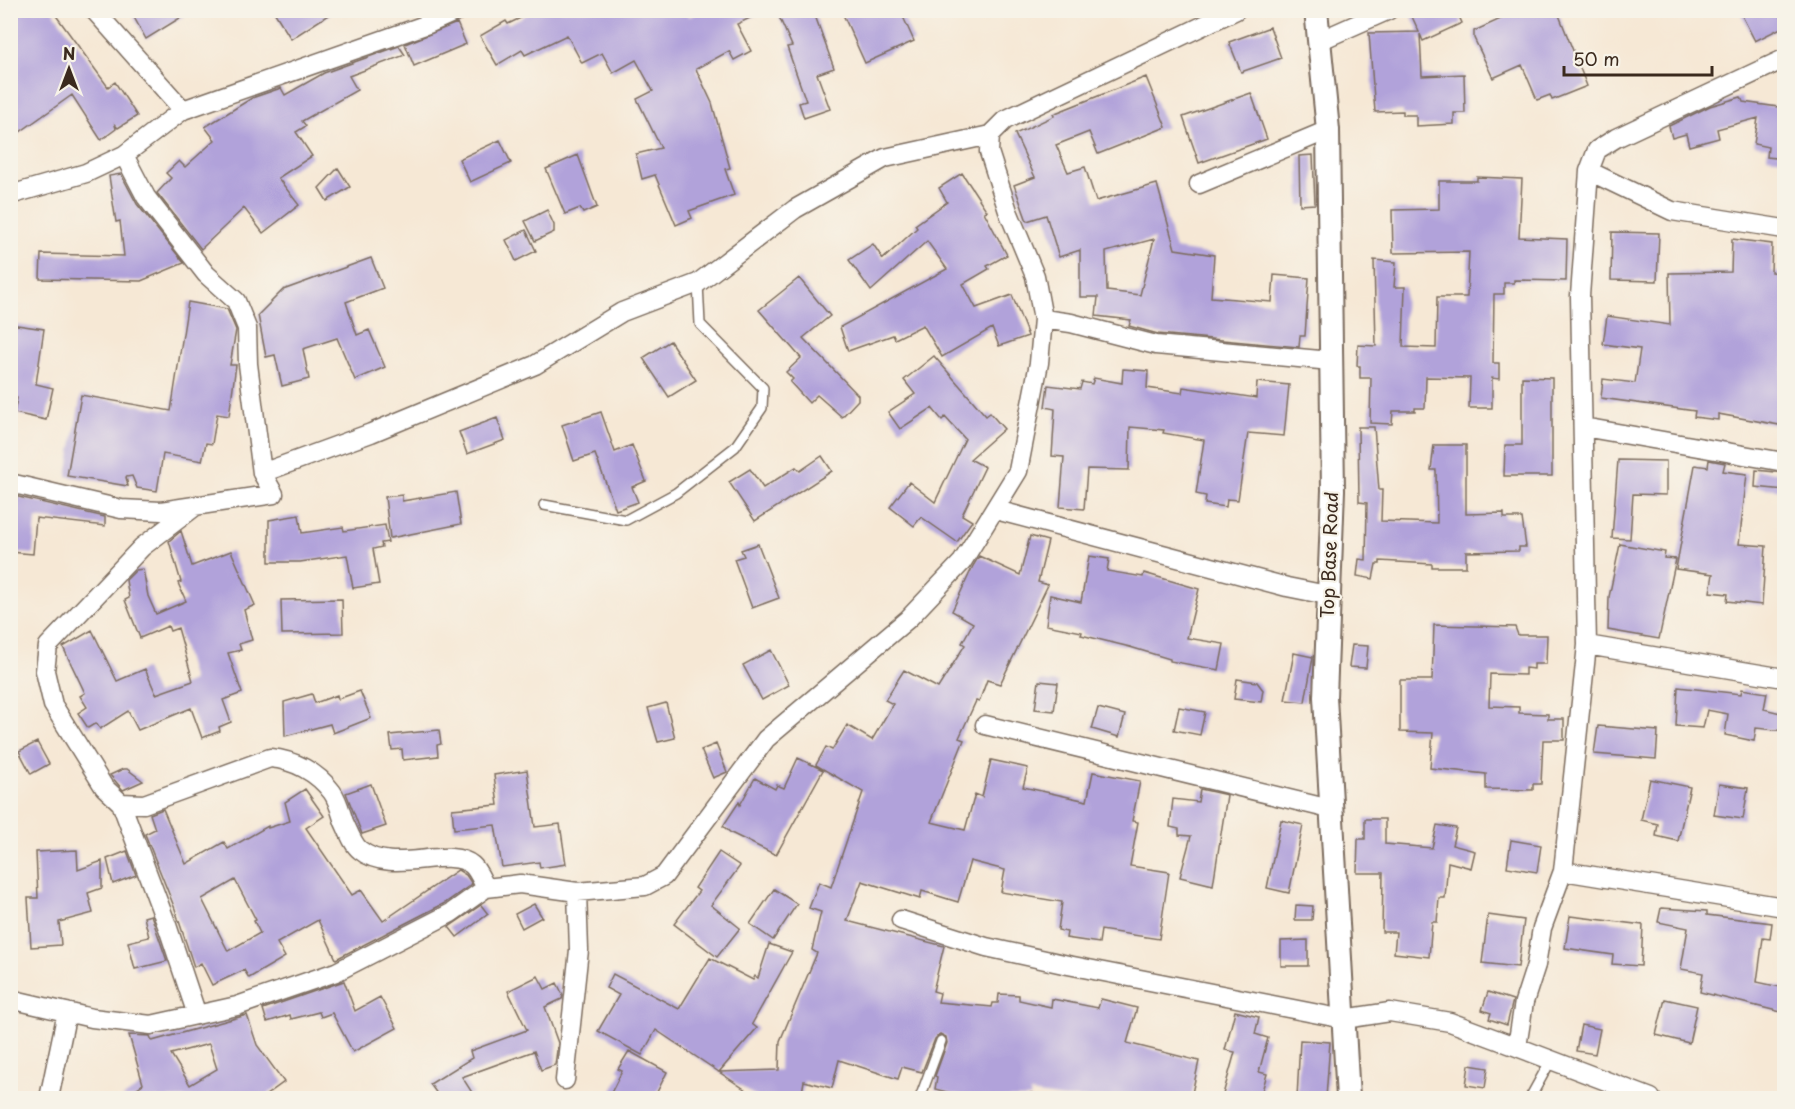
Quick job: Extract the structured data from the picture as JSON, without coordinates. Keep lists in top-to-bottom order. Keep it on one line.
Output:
{"streets":{"street":["Top Base Road"]},"scale_bar":"50 m","north":"top"}
